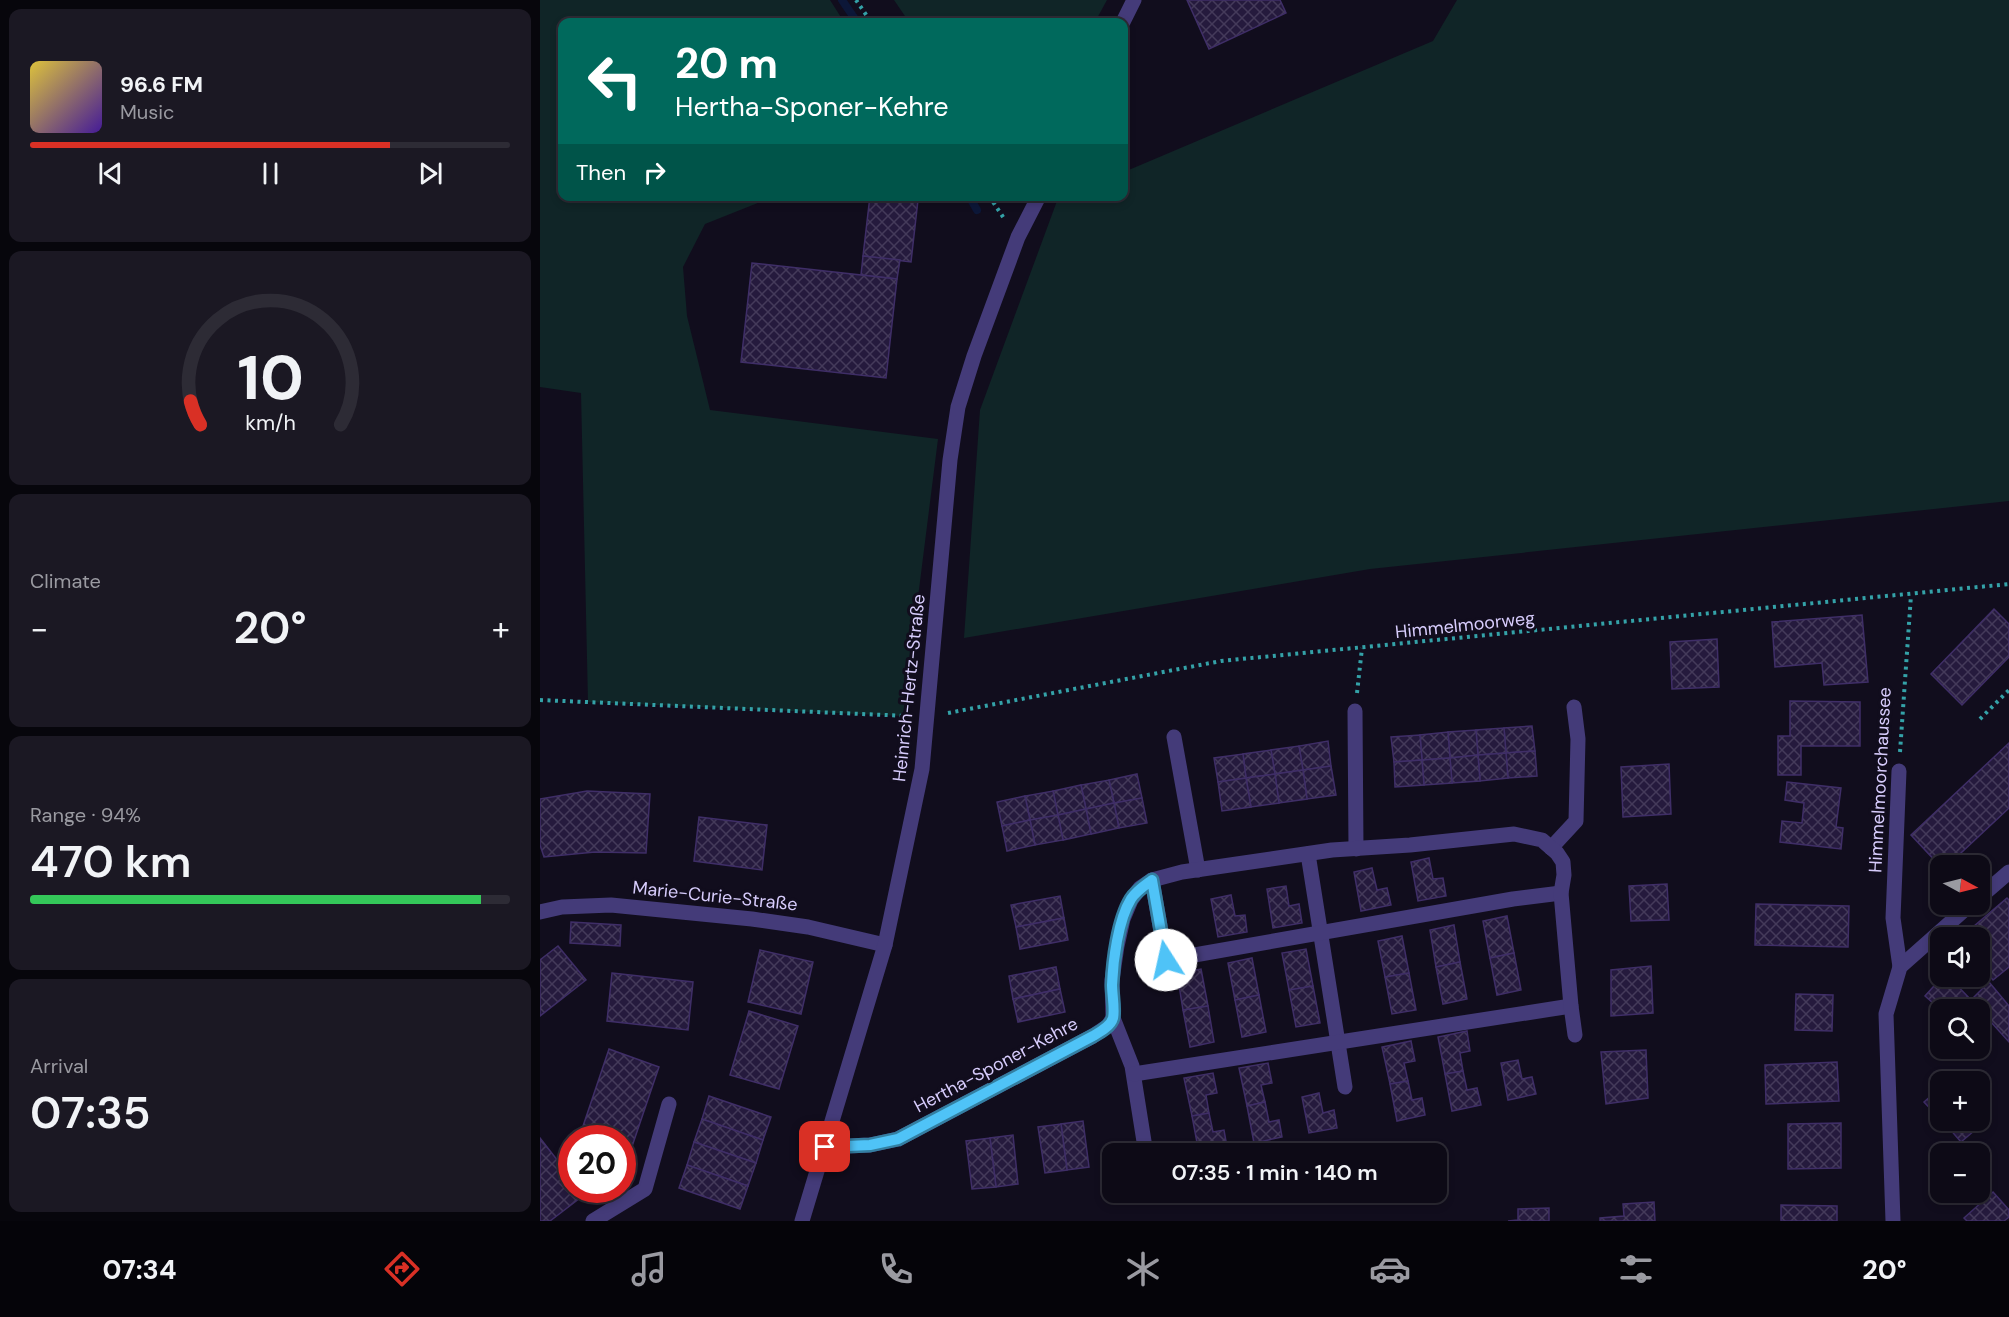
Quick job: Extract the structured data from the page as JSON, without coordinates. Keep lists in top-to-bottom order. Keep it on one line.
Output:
{"streets":{"street":["Heinrich-Hertz-Straße","Himmelmoorchaussee","Marie-Curie-Straße","Hertha-Sponer-Kehre"],"path":["Himmelmoorweg"]},"crossings":[["Himmelmoorweg","Heinrich-Hertz-Straße"],["Himmelmoorweg","Himmelmoorchaussee"],["Heinrich-Hertz-Straße","Marie-Curie-Straße"],["Heinrich-Hertz-Straße","Hertha-Sponer-Kehre"]],"north":"right","page":{"turn":["20 m","Hertha-Sponer-Kehre"],"song":["96.6 FM","Music"],"then":"Then","tile":["Climate",["Range · 94%","470 km"],["Arrival","07:35"]],"heat":["−","20°","+"],"map_buttons":["+","−"],"limit":"20","trip":"07:35 · 1 min · 140 m","tabs":["07:34","20°"],"gauge":["10","km/h"]}}
